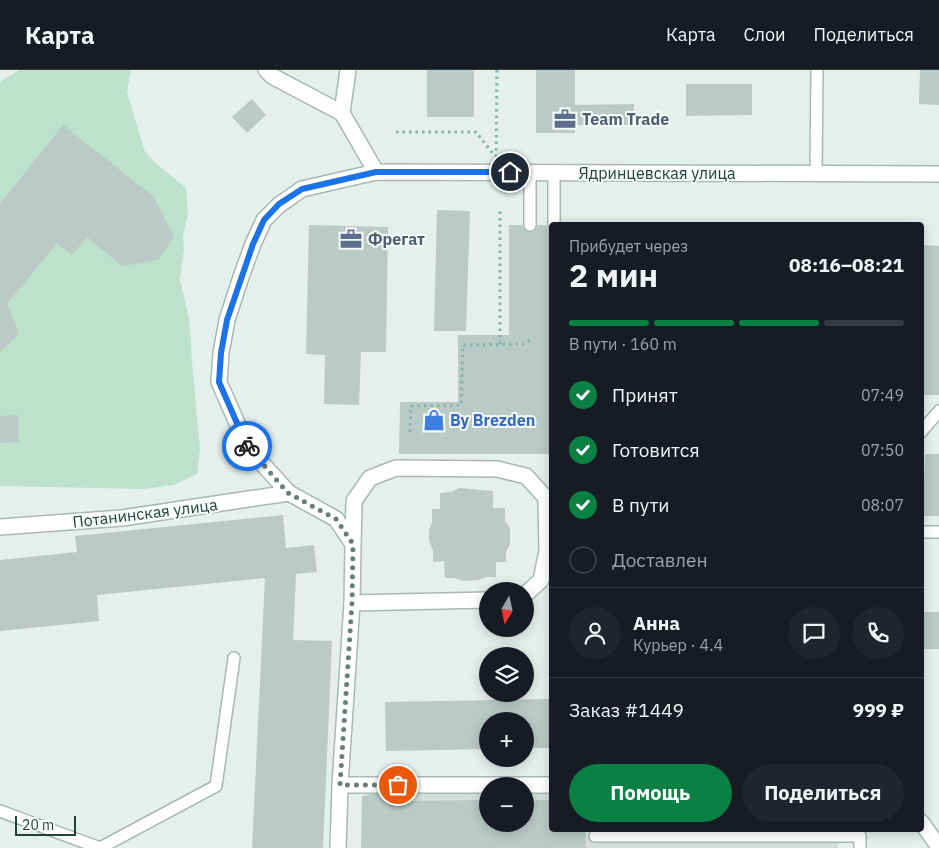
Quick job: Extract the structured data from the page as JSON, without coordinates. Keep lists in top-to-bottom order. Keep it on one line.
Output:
{"streets":{"street":["Ядринцевская улица","Потанинская улица"]},"crossings":[["Ядринцевская улица","Потанинская улица"]],"places":{"office":["Team Trade","Фрегат"],"shop":["By Brezden"]},"scale_bar":"20 m","north":"bottom","page":{"header":"Карта","nav":["Карта","Слои","Поделиться"],"heading":["2 мин","Прибудет через","08:16–08:21"],"panel":["Анна","Курьер · 4.4","Заказ #1449","999 ₽"],"bar":"В пути · 160 m","list":[["Принят","07:49"],["Готовится","07:50"],["В пути","08:07"],"Доставлен"],"map_buttons":["+","−"],"buttons":["Помощь","Поделиться"],"scale":"20 m"}}
